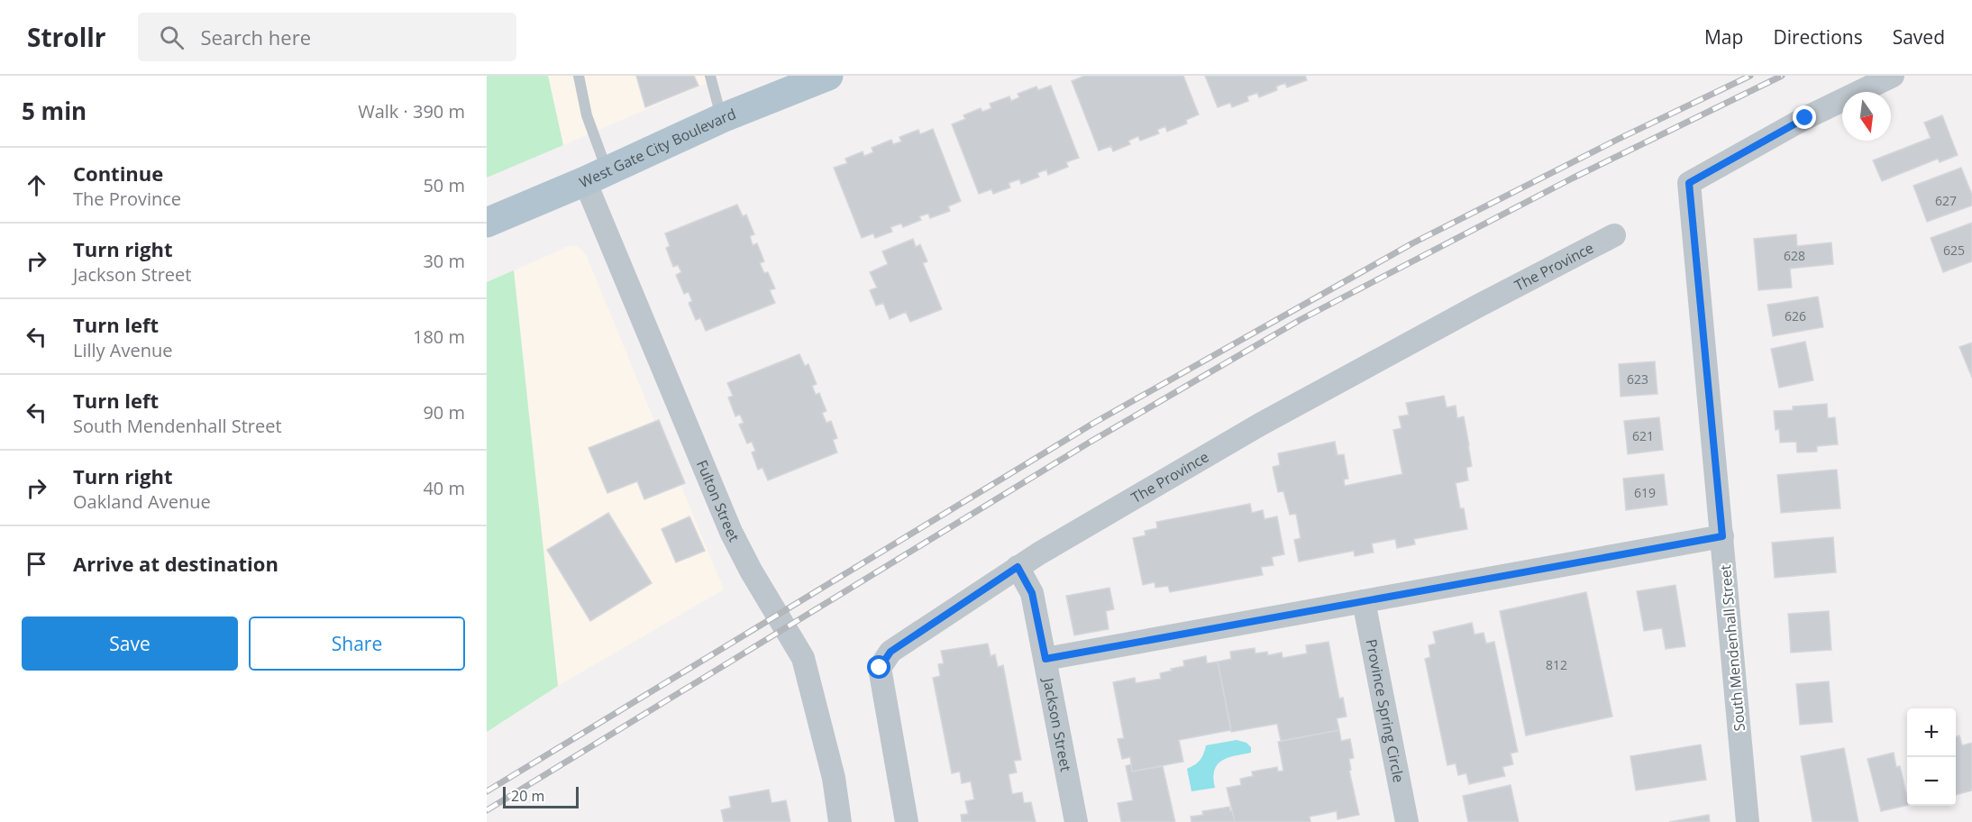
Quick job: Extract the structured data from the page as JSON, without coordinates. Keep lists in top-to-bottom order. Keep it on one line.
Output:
{"streets":{"main road":["West Gate City Boulevard"],"street":["The Province","Fulton Street","South Mendenhall Street","Province Spring Circle","Jackson Street"]},"crossings":[["West Gate City Boulevard","Fulton Street"],["The Province","Jackson Street"]],"house_numbers":["627","625","628","626","623","621","619","812"],"scale_bar":"20 m","north":"bottom","page":{"header":"Strollr","search":"Search here","nav":["Map","Directions","Saved"],"heading":["5 min","Walk · 390 m"],"list":[["Continue","The Province","50 m"],["Turn right","Jackson Street","30 m"],["Turn left","Lilly Avenue","180 m"],["Turn left","South Mendenhall Street","90 m"],["Turn right","Oakland Avenue","40 m"],"Arrive at destination"],"buttons":["Save","Share"],"map_buttons":["+","−"],"scale":"20 m"}}
